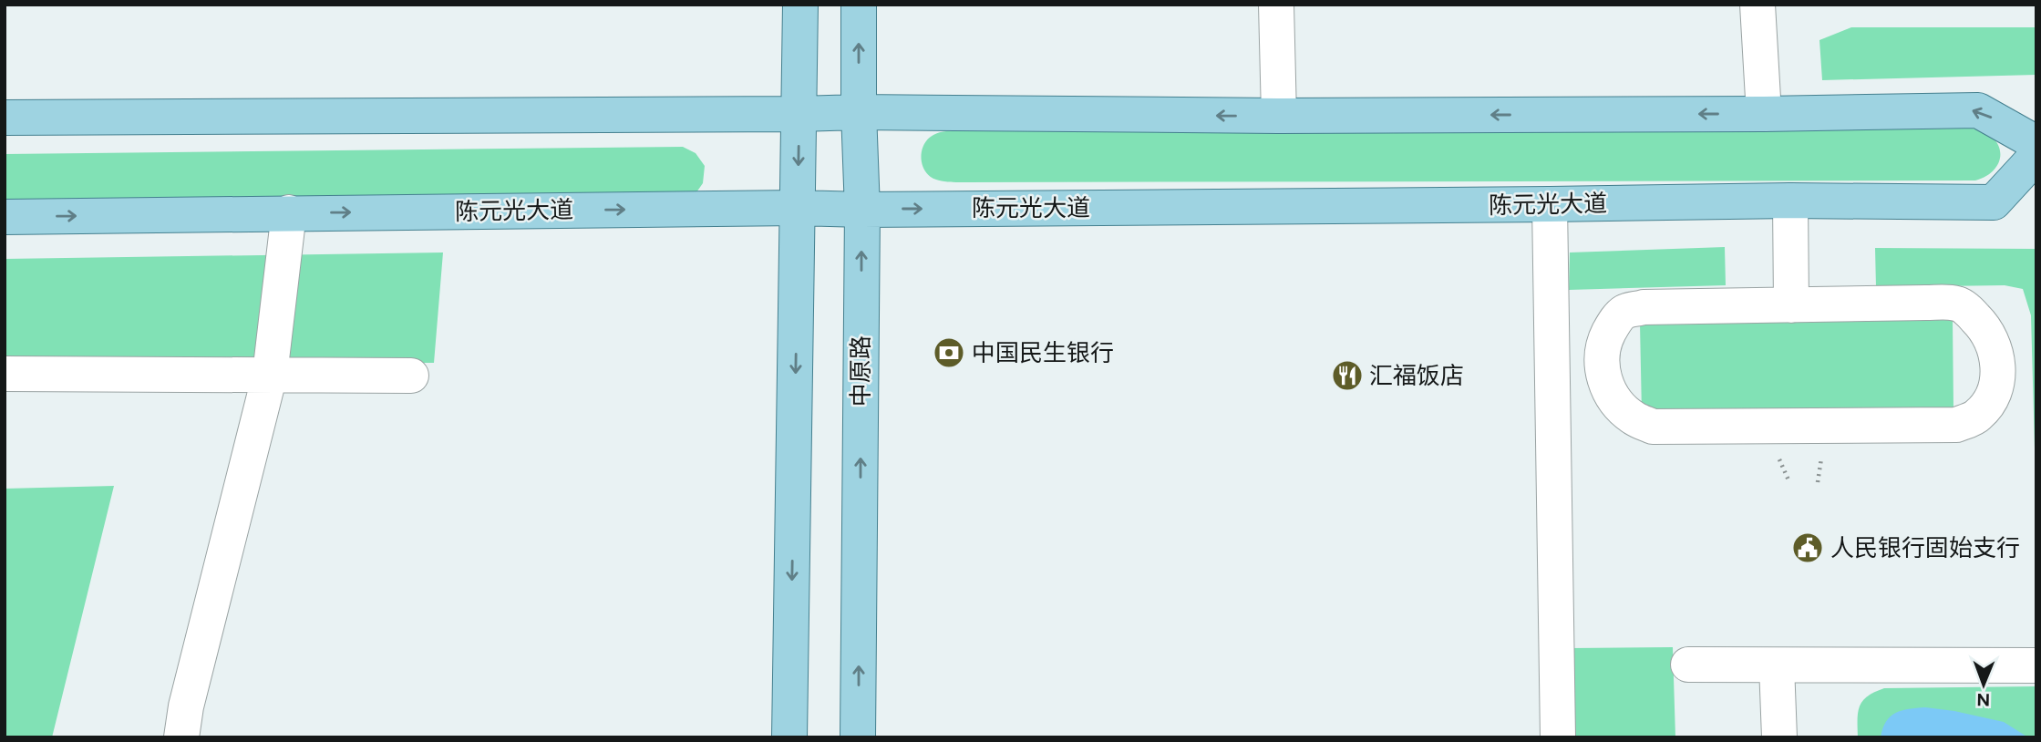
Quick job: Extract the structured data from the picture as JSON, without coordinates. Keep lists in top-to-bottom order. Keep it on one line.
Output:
{"streets":{"main road":["陈元光大道","中原路"]},"crossings":[["陈元光大道","中原路"]],"places":{"bank":["中国民生银行"],"restaurant":["汇福饭店"],"public building":["人民银行固始支行"]},"north":"bottom"}
